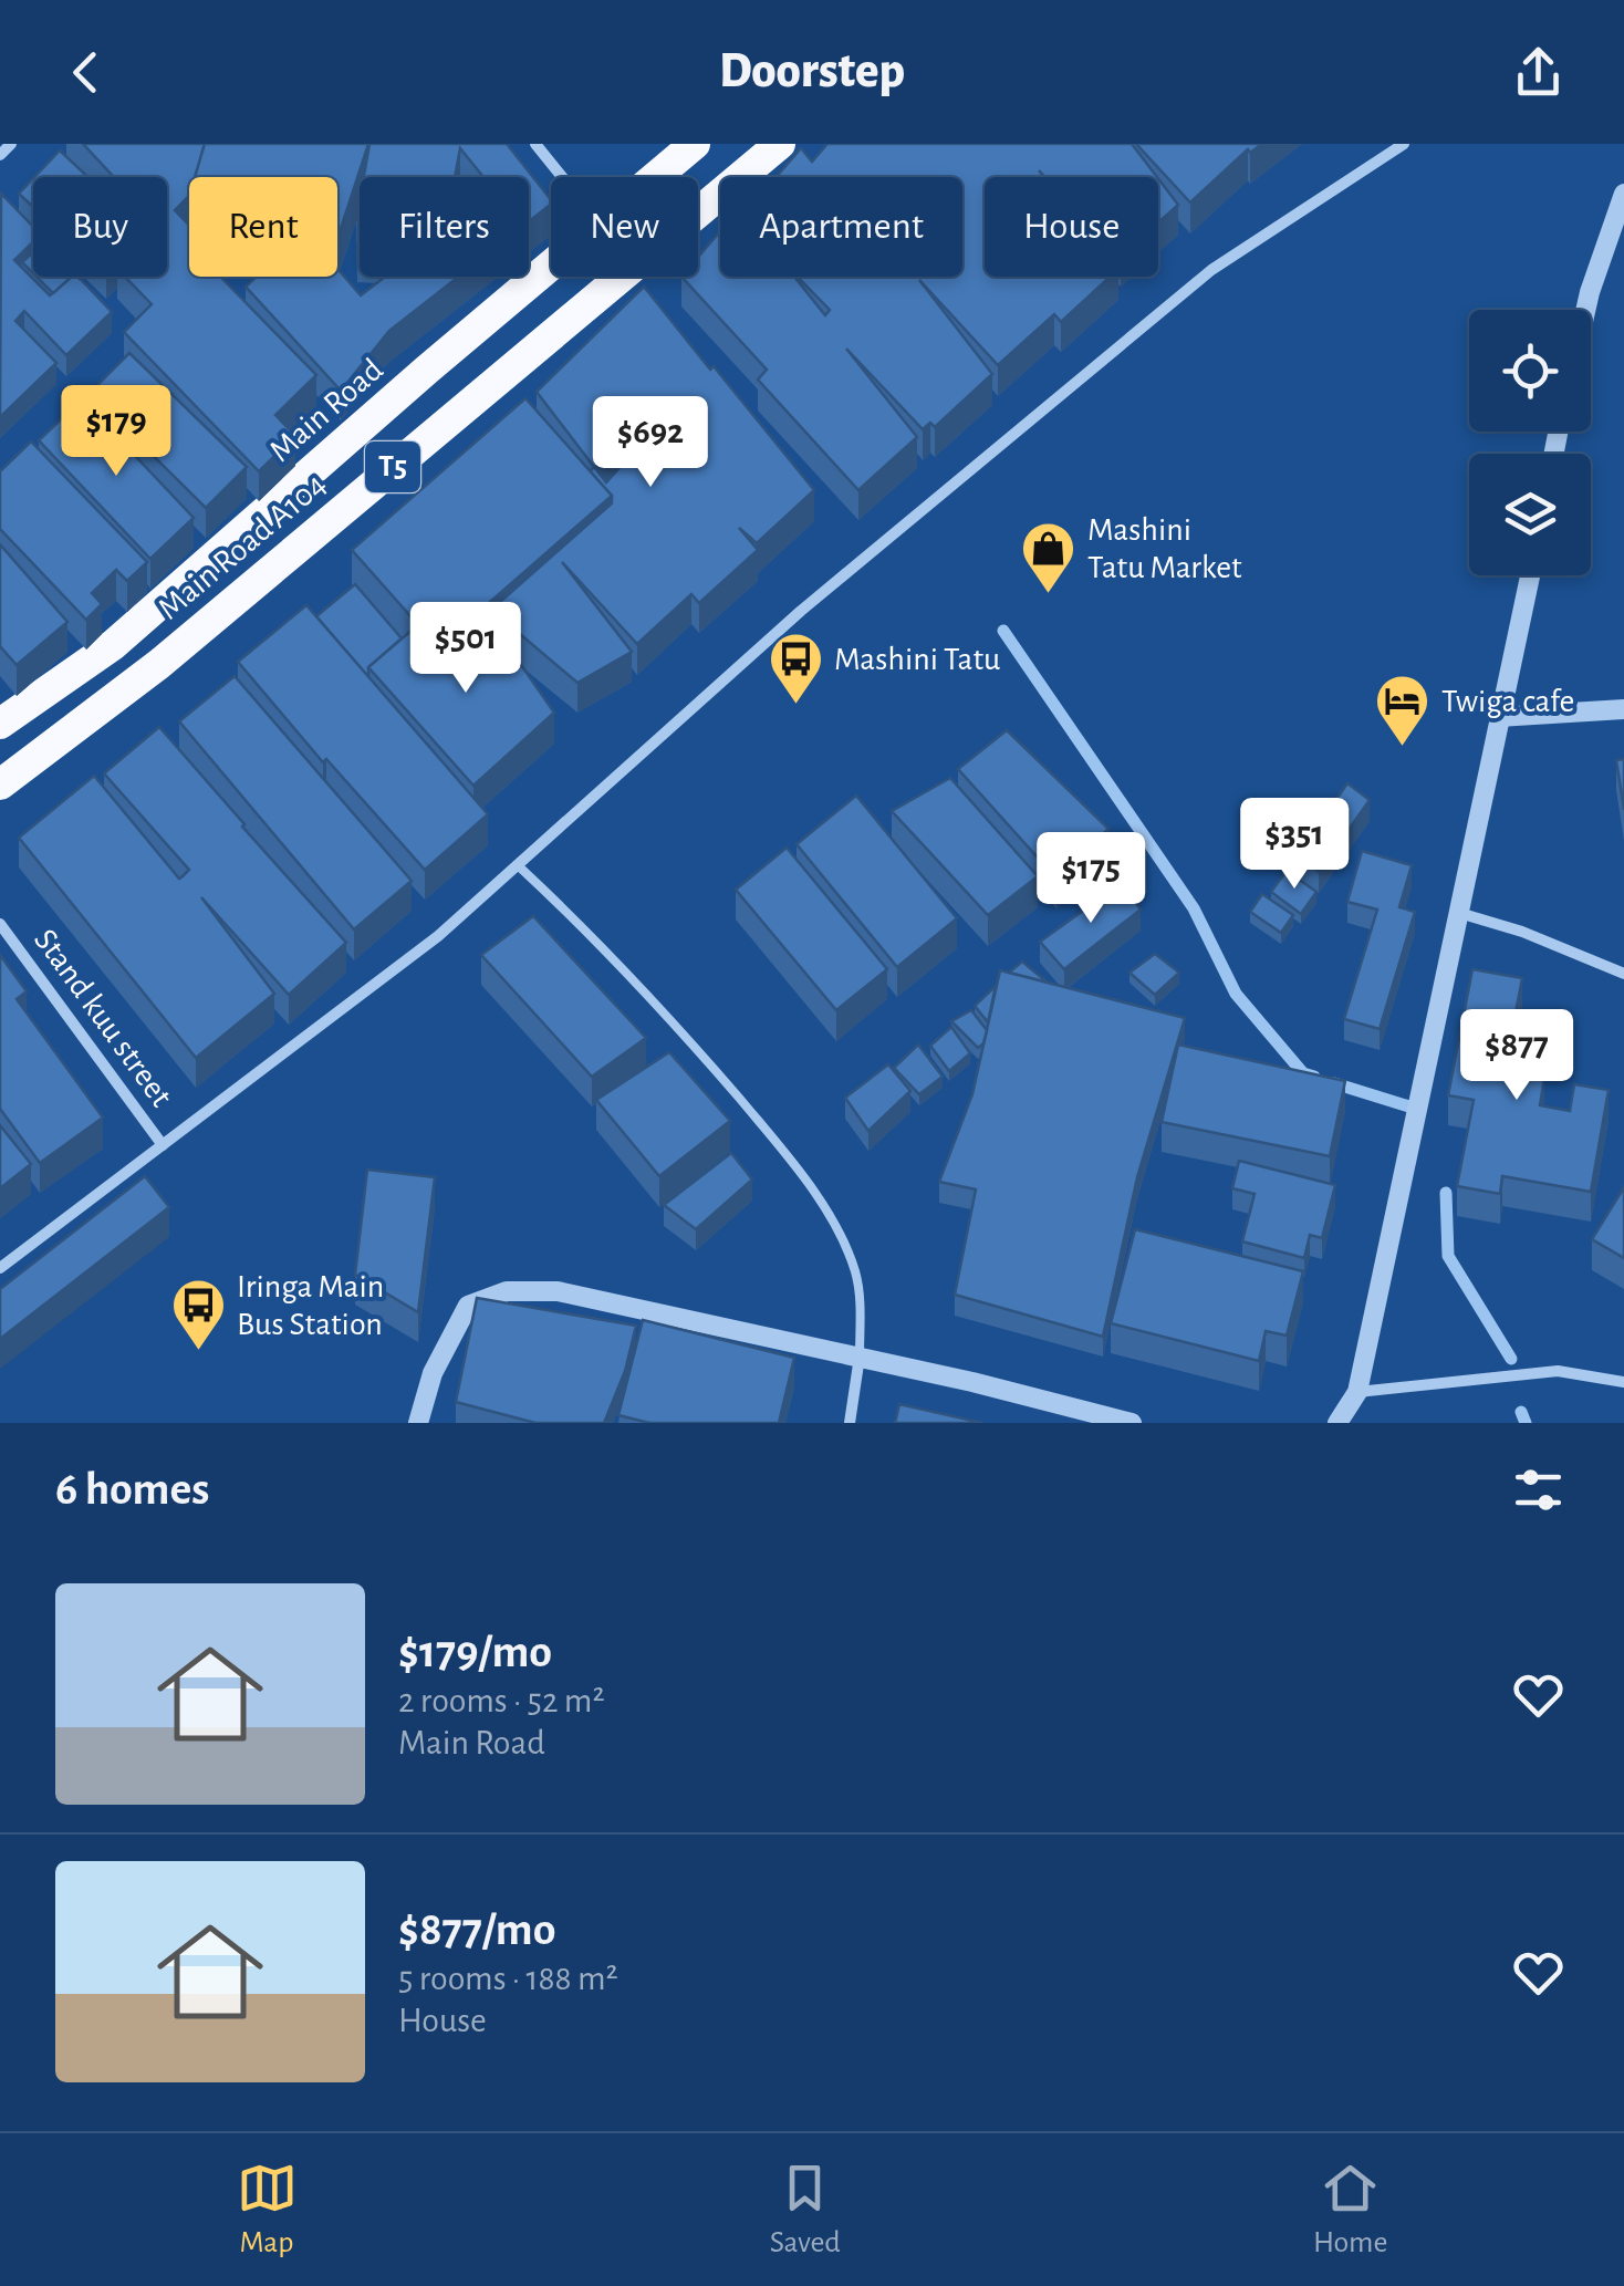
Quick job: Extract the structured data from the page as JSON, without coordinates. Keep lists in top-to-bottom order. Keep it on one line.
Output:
{"streets":{"highway":["Main Road","T5","Main Road A104"],"street":["Stand kuu street"]},"places":{"shop":["Mashini Tatu Market"],"bus stop":["Mashini Tatu","Iringa Main Bus Station"],"hotel":["Twiga cafe"]},"page":{"header":"Doorstep","chip":["Buy","Rent","Filters","New","Apartment","House"],"price":["$179","$692","$501","$351","$175","$877"],"heading":"6 homes","list":[{"name":"$179/mo","note":"2 rooms · 52 m² · Main Road"},{"name":"$877/mo","note":"5 rooms · 188 m² · House"}],"tabs":["Map","Saved","Home"]}}
